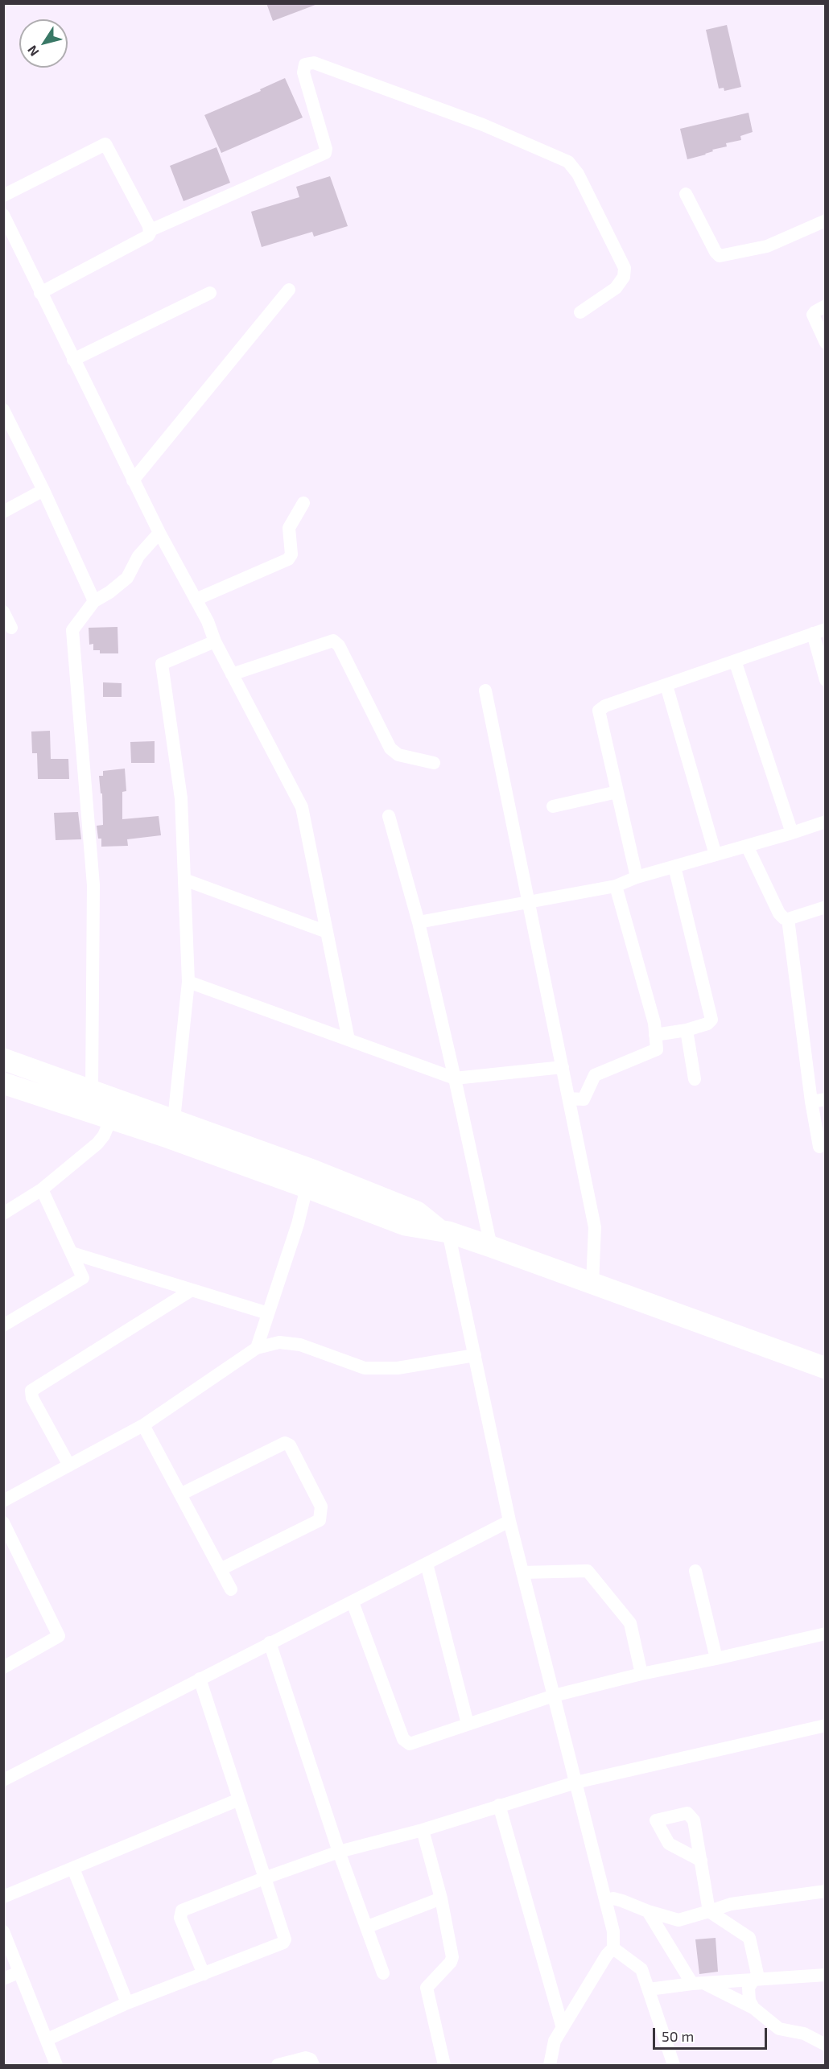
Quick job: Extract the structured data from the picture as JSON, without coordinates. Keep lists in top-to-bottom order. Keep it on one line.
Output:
{"scale_bar":"50 m","north":"bottom left"}
